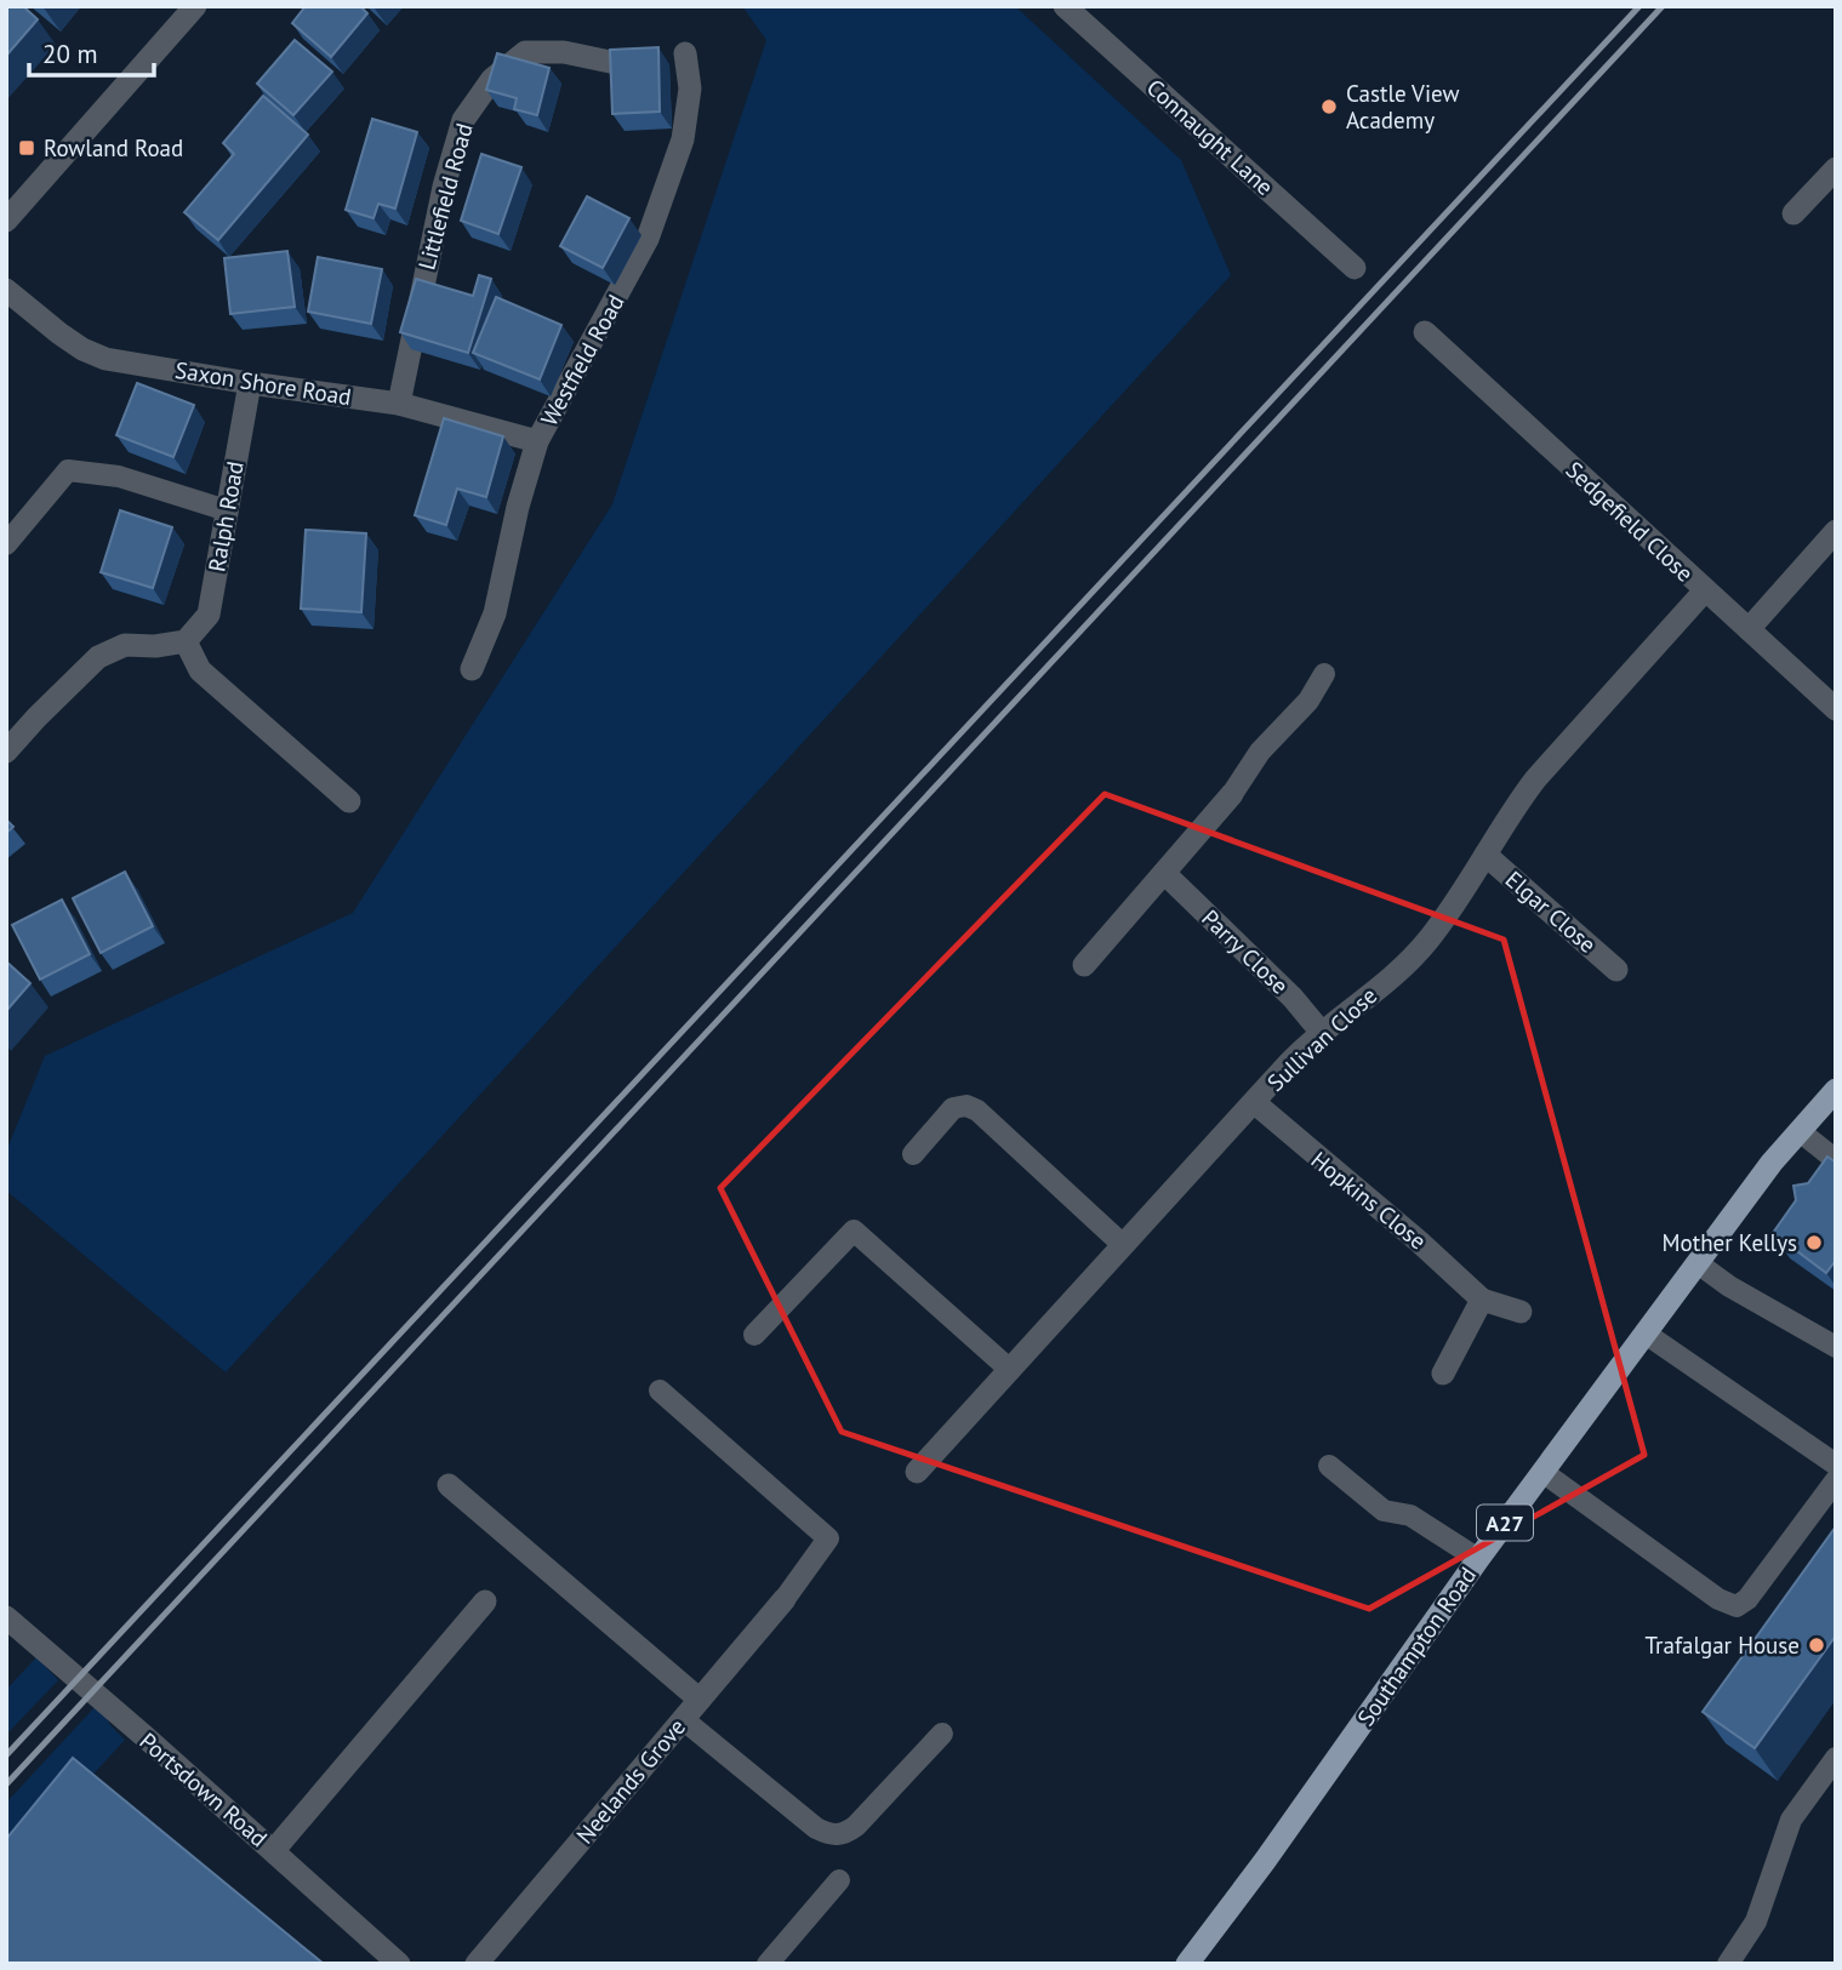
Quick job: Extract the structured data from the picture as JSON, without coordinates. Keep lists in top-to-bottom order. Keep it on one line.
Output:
{"streets":{"main road":["A27","Southampton Road"],"street":["Connaught Lane","Littlefield Road","Westfield Road","Saxon Shore Road","Ralph Road","Sedgefield Close","Elgar Close","Parry Close","Sullivan Close","Hopkins Close","Neelands Grove","Portsdown Road"]},"crossings":[["Littlefield Road","Saxon Shore Road"],["Westfield Road","Saxon Shore Road"],["Saxon Shore Road","Ralph Road"],["Sedgefield Close","Sullivan Close"],["Elgar Close","Sullivan Close"],["Parry Close","Sullivan Close"],["Sullivan Close","Hopkins Close"]],"places":{"other":["Castle View Academy","Mother Kellys","Trafalgar House"],"transit":["Rowland Road"]},"scale_bar":"20 m"}
